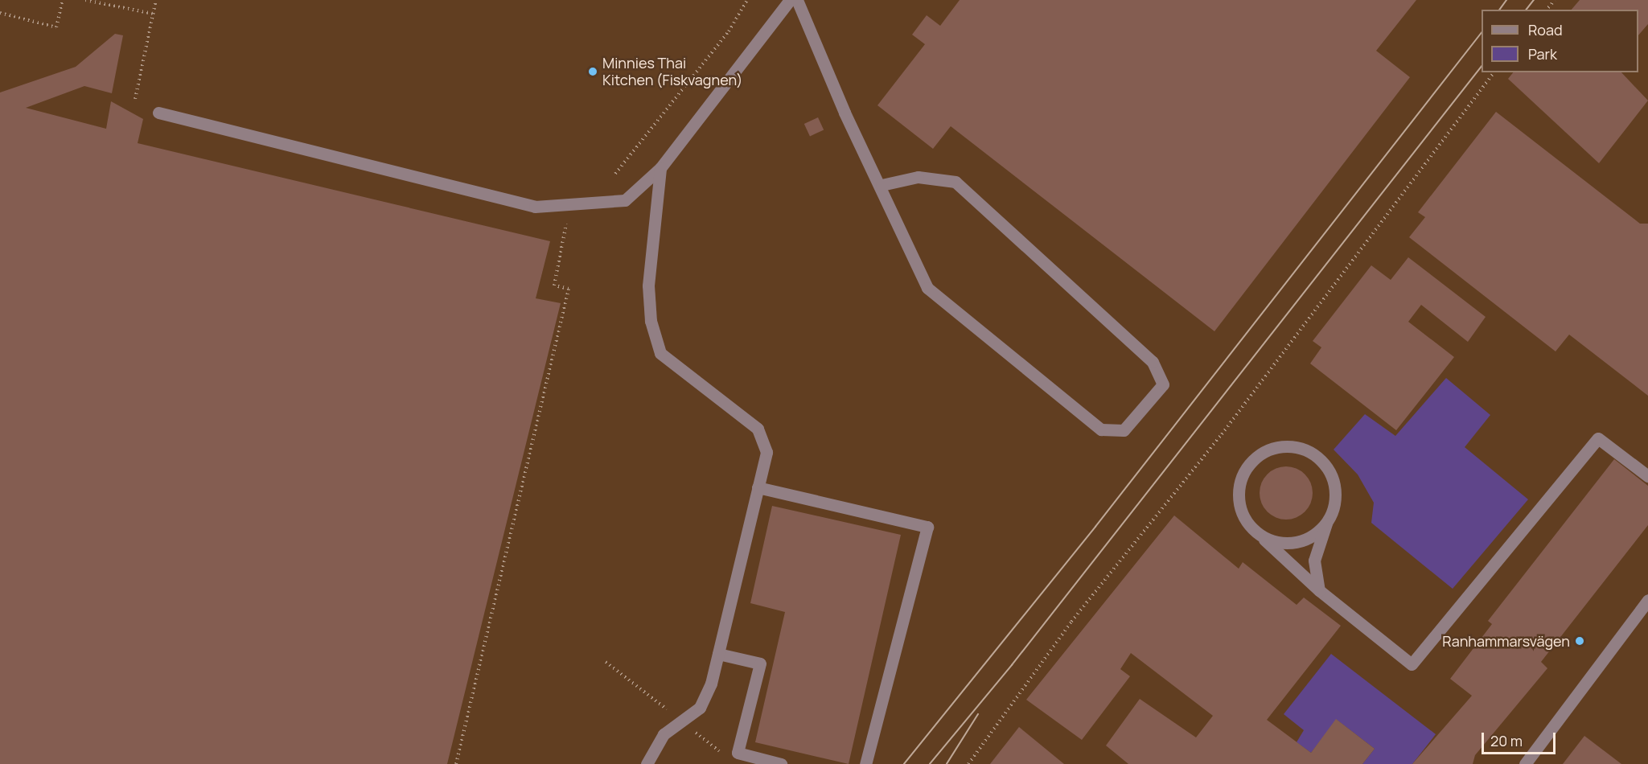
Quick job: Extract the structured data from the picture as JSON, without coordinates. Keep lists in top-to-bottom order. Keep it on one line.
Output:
{"places":["Minnies Thai Kitchen (Fiskvagnen)","Ranhammarsvägen"],"legend":["Road","Park"],"scale_bar":"20 m"}
